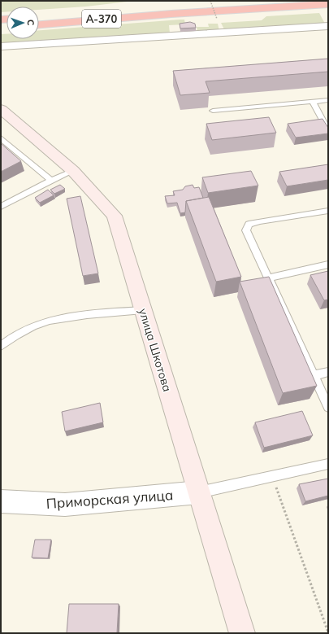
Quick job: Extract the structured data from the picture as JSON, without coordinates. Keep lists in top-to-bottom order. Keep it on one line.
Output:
{"streets":{"highway":["А-370"],"street":["улица Шкотова","Приморская улица"]},"crossings":[["улица Шкотова","Приморская улица"]],"north":"right"}
